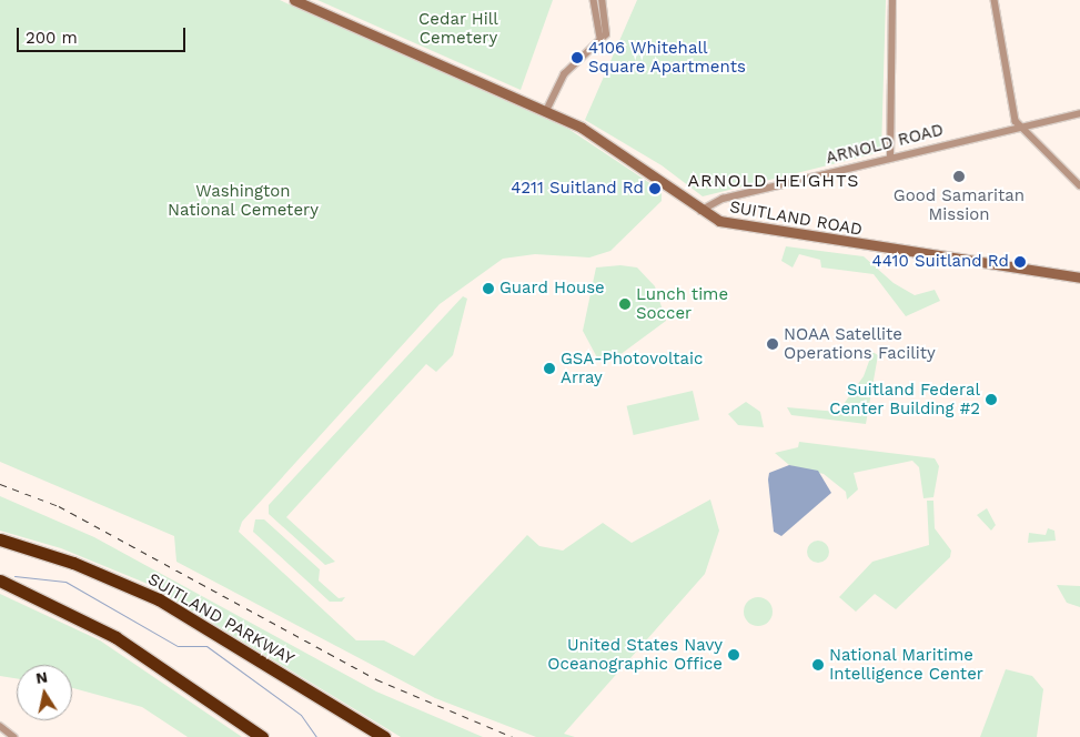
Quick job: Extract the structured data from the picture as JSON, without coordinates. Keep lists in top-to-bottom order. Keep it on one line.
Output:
{"streets":{"highway":["SUITLAND PARKWAY"],"main road":["SUITLAND ROAD"],"street":["ARNOLD ROAD"]},"crossings":[["ARNOLD ROAD","SUITLAND ROAD"]],"districts":["ARNOLD HEIGHTS"],"parks":["Cedar Hill Cemetery","Washington National Cemetery"],"places":["4106 Whitehall Square Apartments","Good Samaritan Mission","4211 Suitland Rd","4410 Suitland Rd","Guard House","Lunch time Soccer","NOAA Satellite Operations Facility","GSA-Photovoltaic Array","Suitland Federal Center Building #2","United States Navy Oceanographic Office","National Maritime Intelligence Center"],"scale_bar":"200 m","north":"top"}
